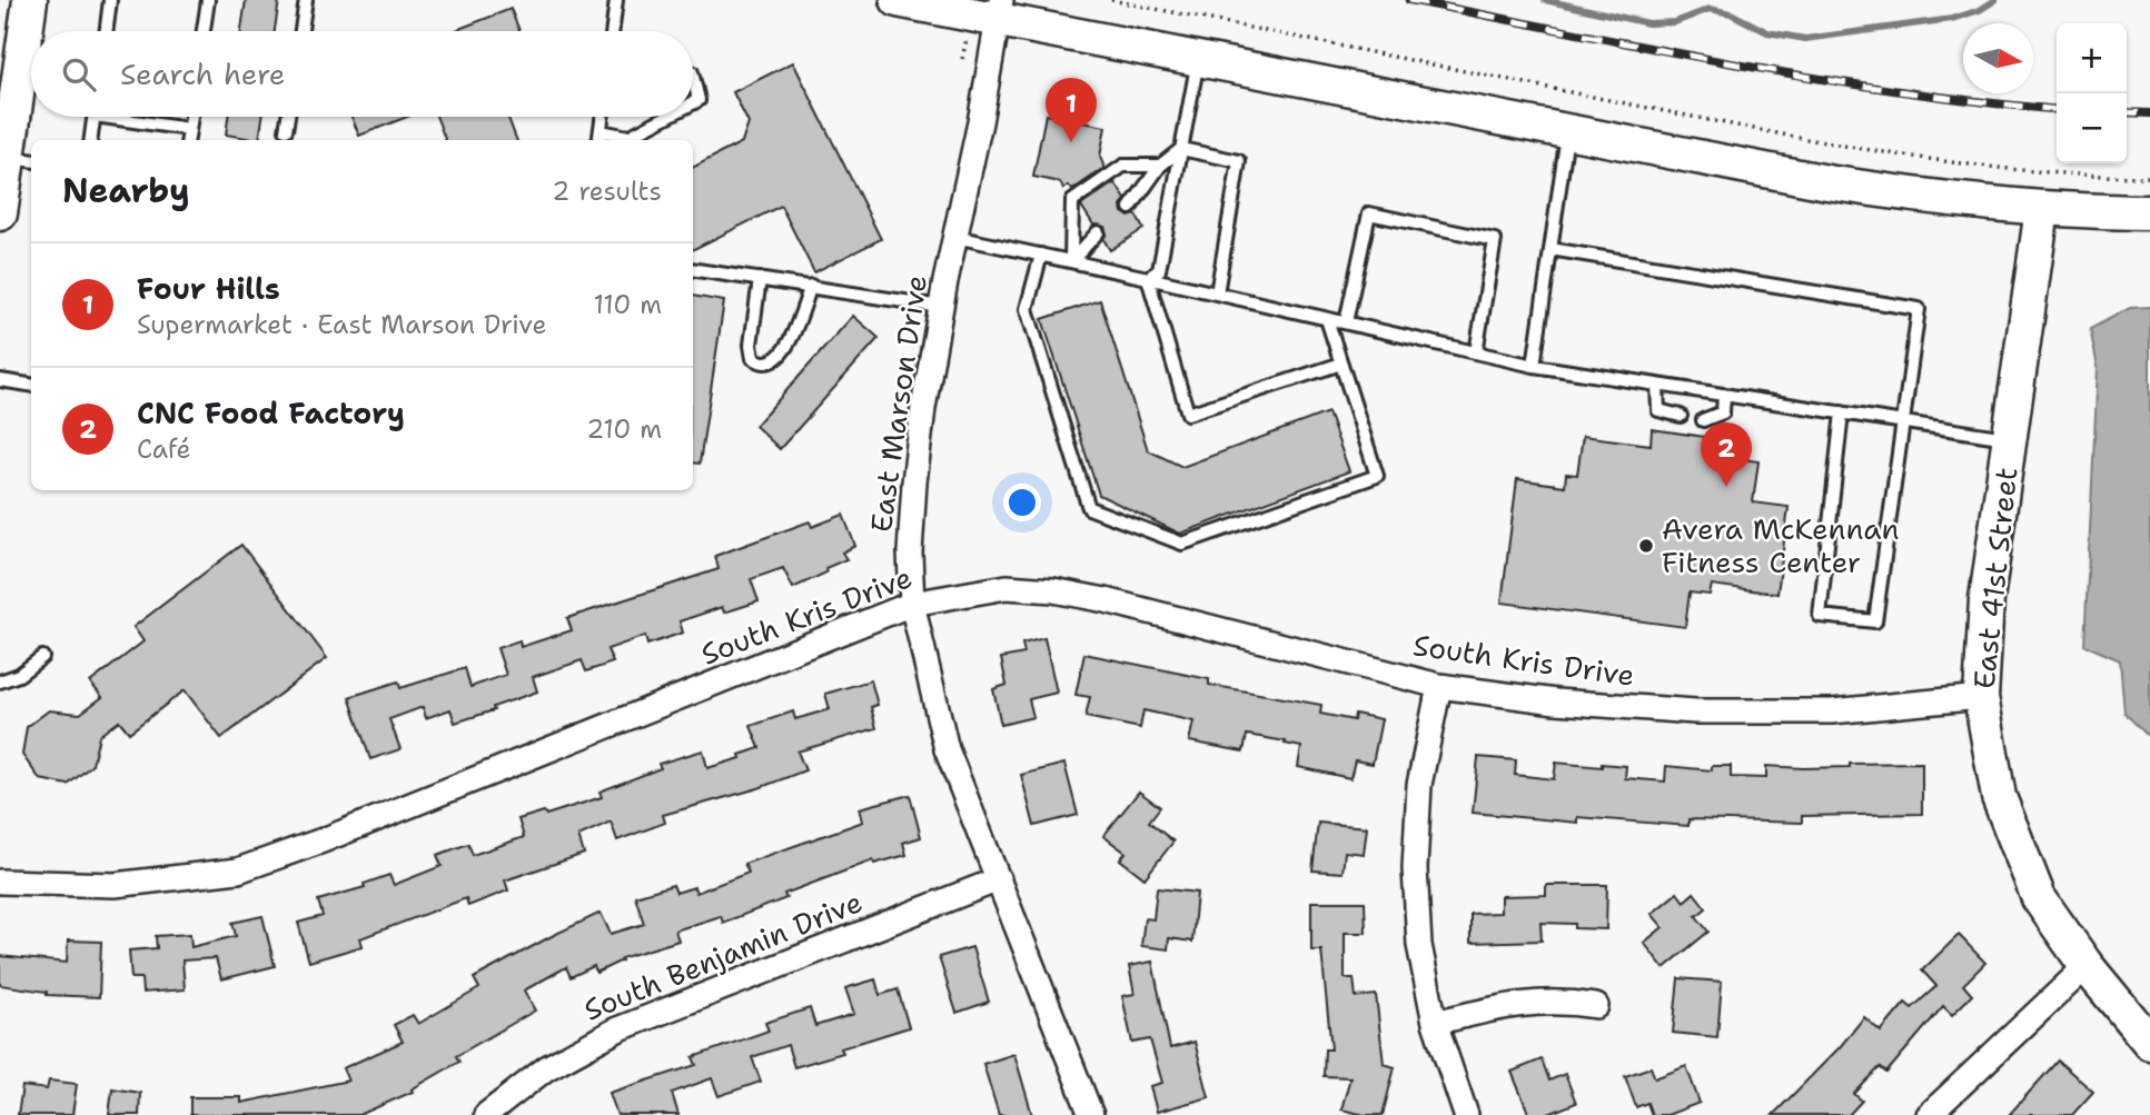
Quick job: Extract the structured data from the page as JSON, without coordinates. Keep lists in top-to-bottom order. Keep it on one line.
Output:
{"streets":{"main road":["East 41st Street"],"street":["East Marson Drive","South Kris Drive","South Benjamin Drive"]},"crossings":[["East Marson Drive","South Kris Drive"],["East Marson Drive","South Benjamin Drive"],["East 41st Street","South Kris Drive"]],"places":["Avera McKennan Fitness Center"],"north":"right","page":{"map_buttons":["+","−"],"search":"Search here","pins":["1","2"],"heading":["Nearby","2 results"],"list":[{"mark":"1","name":"Four Hills","note":"Supermarket · East Marson Drive","value":"110 m"},{"mark":"2","name":"CNC Food Factory","note":"Café","value":"210 m"}]}}
